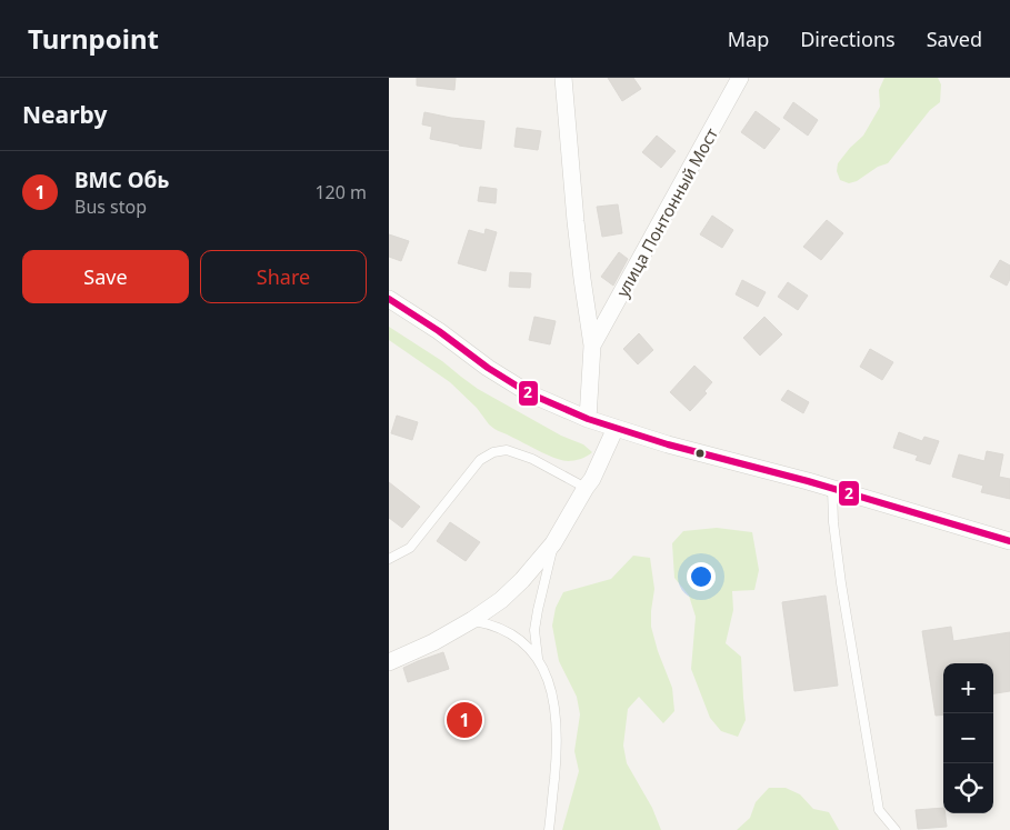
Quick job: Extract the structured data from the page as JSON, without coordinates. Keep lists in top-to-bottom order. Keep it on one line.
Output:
{"streets":{"street":["улица Понтонный Мост"]},"lines":["transit line 2"],"page":{"header":"Turnpoint","nav":["Map","Directions","Saved"],"heading":"Nearby","list":[{"mark":"1","name":"ВМС Обь","note":"Bus stop","value":"120 m"}],"buttons":["Save","Share"],"map_buttons":["+","−"],"pins":"1"}}
